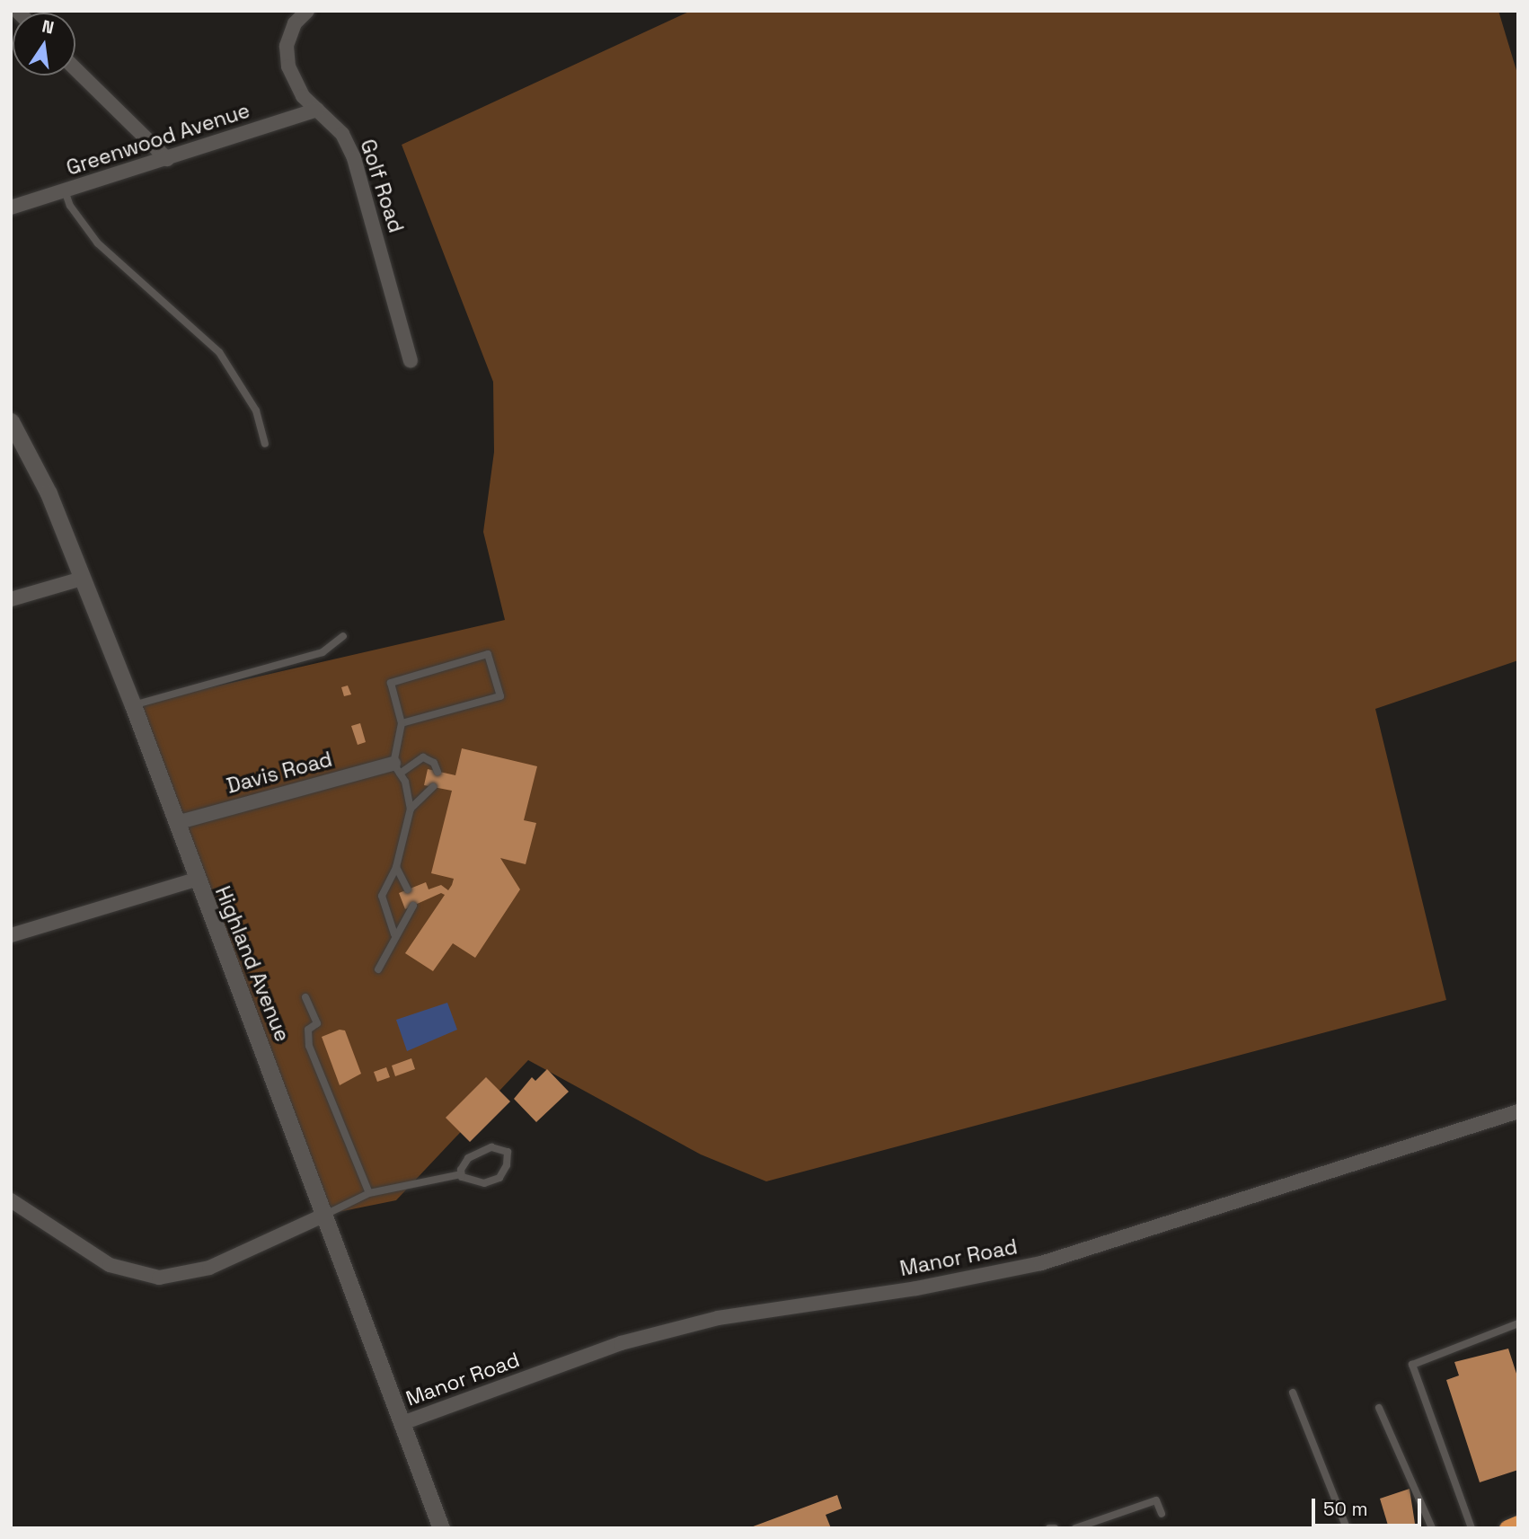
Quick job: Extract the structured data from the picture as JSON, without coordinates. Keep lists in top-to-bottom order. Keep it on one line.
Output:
{"streets":{"street":["Greenwood Avenue","Golf Road","Davis Road","Highland Avenue","Manor Road"]},"crossings":[["Greenwood Avenue","Golf Road"],["Davis Road","Highland Avenue"],["Highland Avenue","Manor Road"]],"scale_bar":"50 m","north":"top"}
